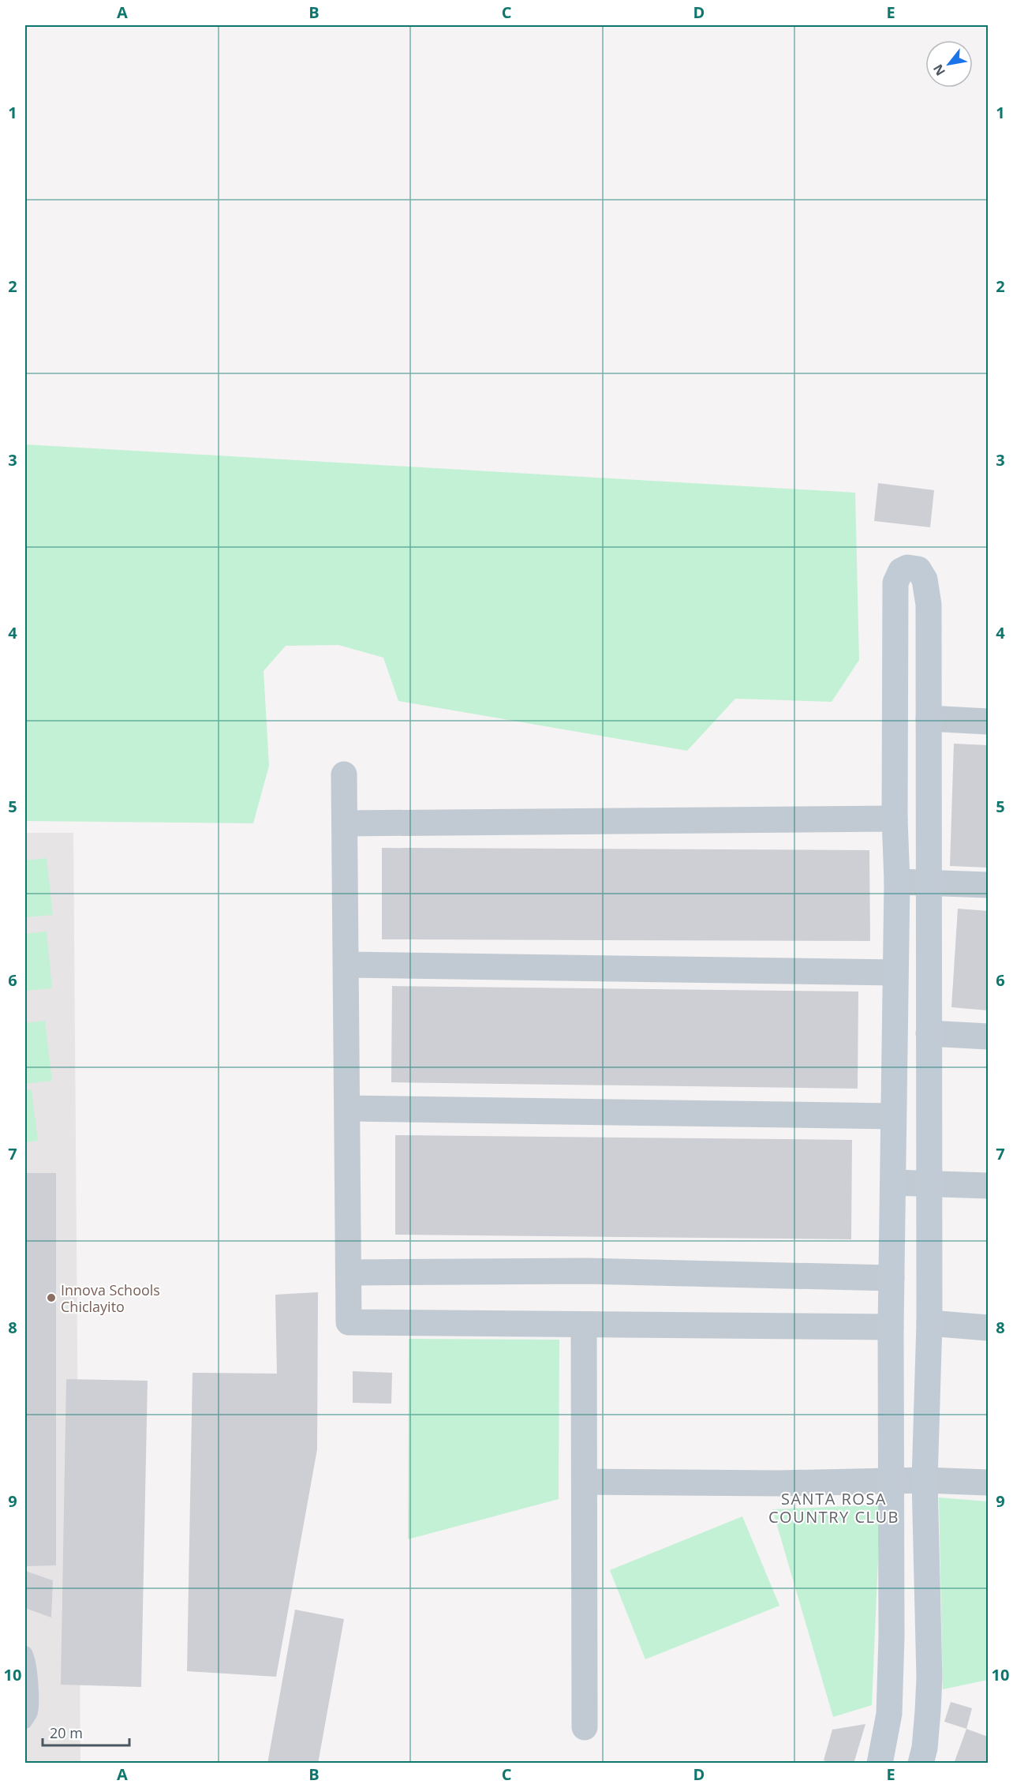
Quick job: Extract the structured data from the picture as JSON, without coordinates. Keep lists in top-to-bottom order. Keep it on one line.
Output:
{"districts":["SANTA ROSA COUNTRY CLUB"],"places":["Innova Schools Chiclayito"],"scale_bar":"20 m","north":"bottom left","grid":{"columns":["A","B","C","D","E"],"rows":["1","2","3","4","5","6","7","8","9","10"]}}
